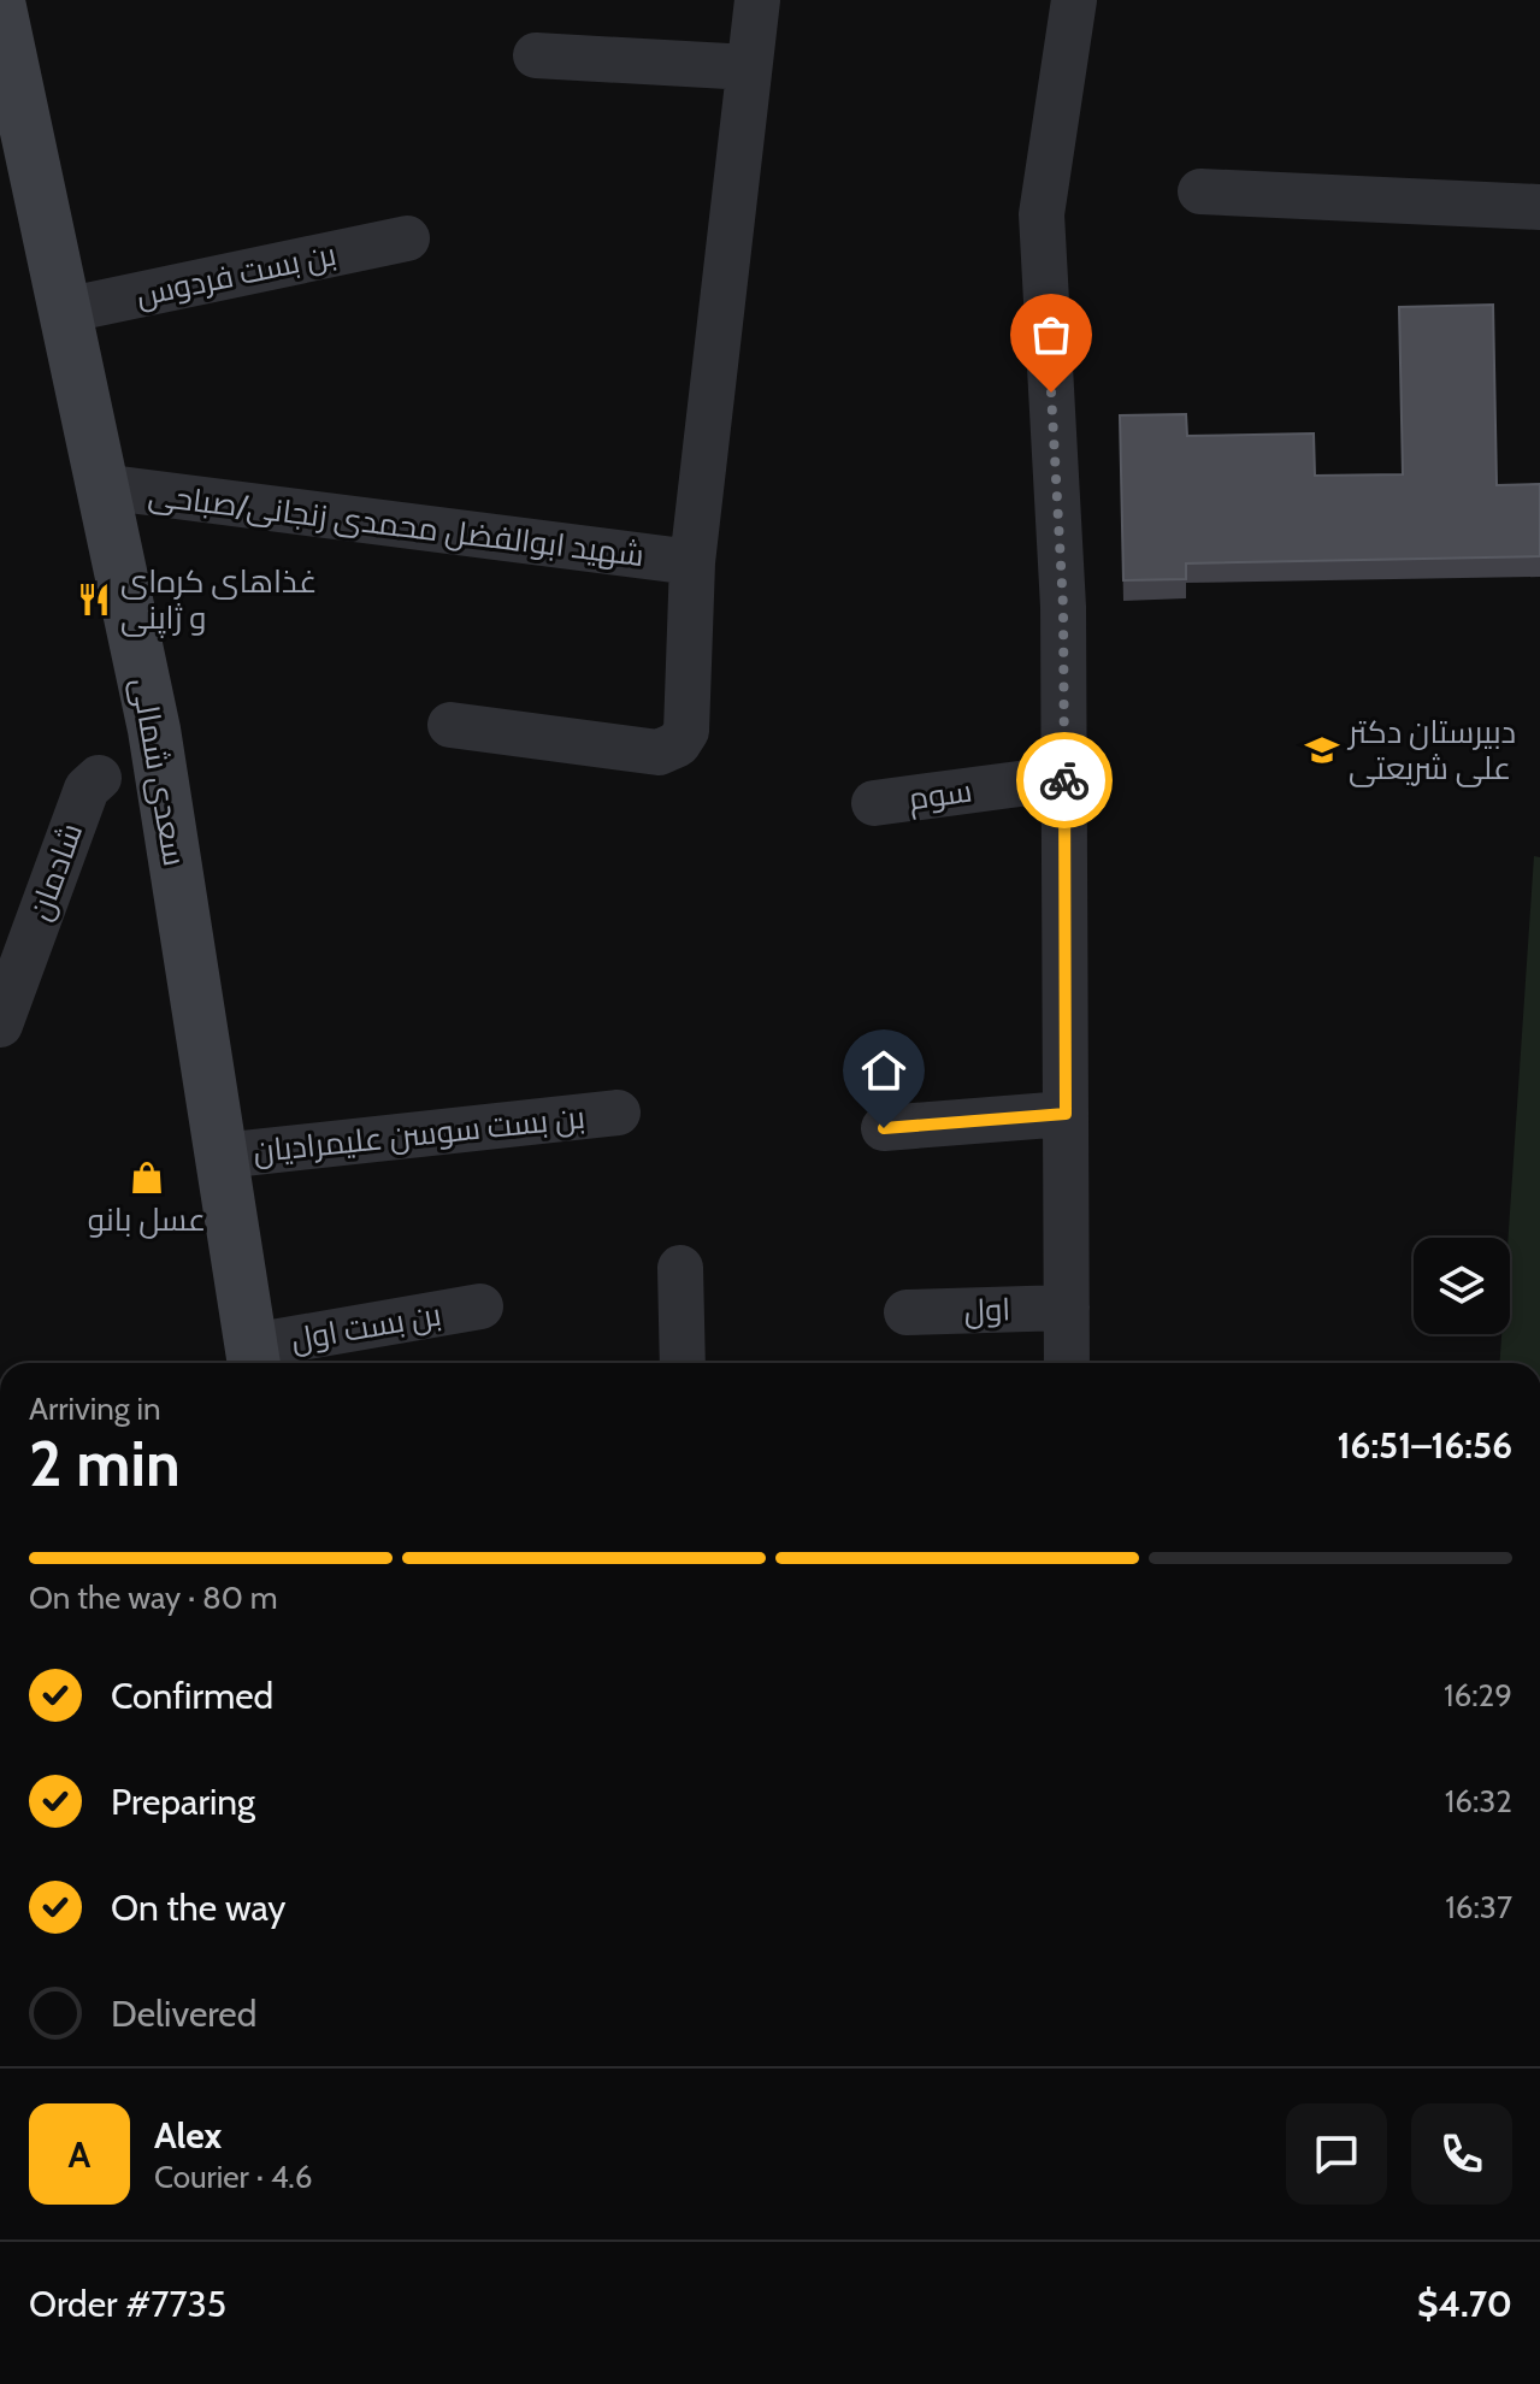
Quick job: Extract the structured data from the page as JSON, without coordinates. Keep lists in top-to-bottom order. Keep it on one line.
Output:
{"streets":{"main road":["سعدی شمالی"],"street":["بن بست فردوس","شهید ابوالفضل محمدی زنجانی/صباحی","سوم","شادمان","بن بست سوسن علیمرادیان","اول","بن بست اول"]},"crossings":[["بن بست فردوس","سعدی شمالی"],["شهید ابوالفضل محمدی زنجانی/صباحی","سعدی شمالی"],["سعدی شمالی","بن بست سوسن علیمرادیان"],["سعدی شمالی","بن بست اول"]],"places":{"restaurant":["غذاهای کره‌ای و ژاپنی"],"school or university":["دبیرستان دکتر علی شریعتی"],"shop":["عسل بانو"]},"page":{"heading":["2 min","Arriving in","16:51–16:56"],"panel":["Alex","Courier · 4.6","Order #7735","$4.70"],"bar":"On the way · 80 m","list":[["Confirmed","16:29"],["Preparing","16:32"],["On the way","16:37"],"Delivered"],"round":"A"}}
